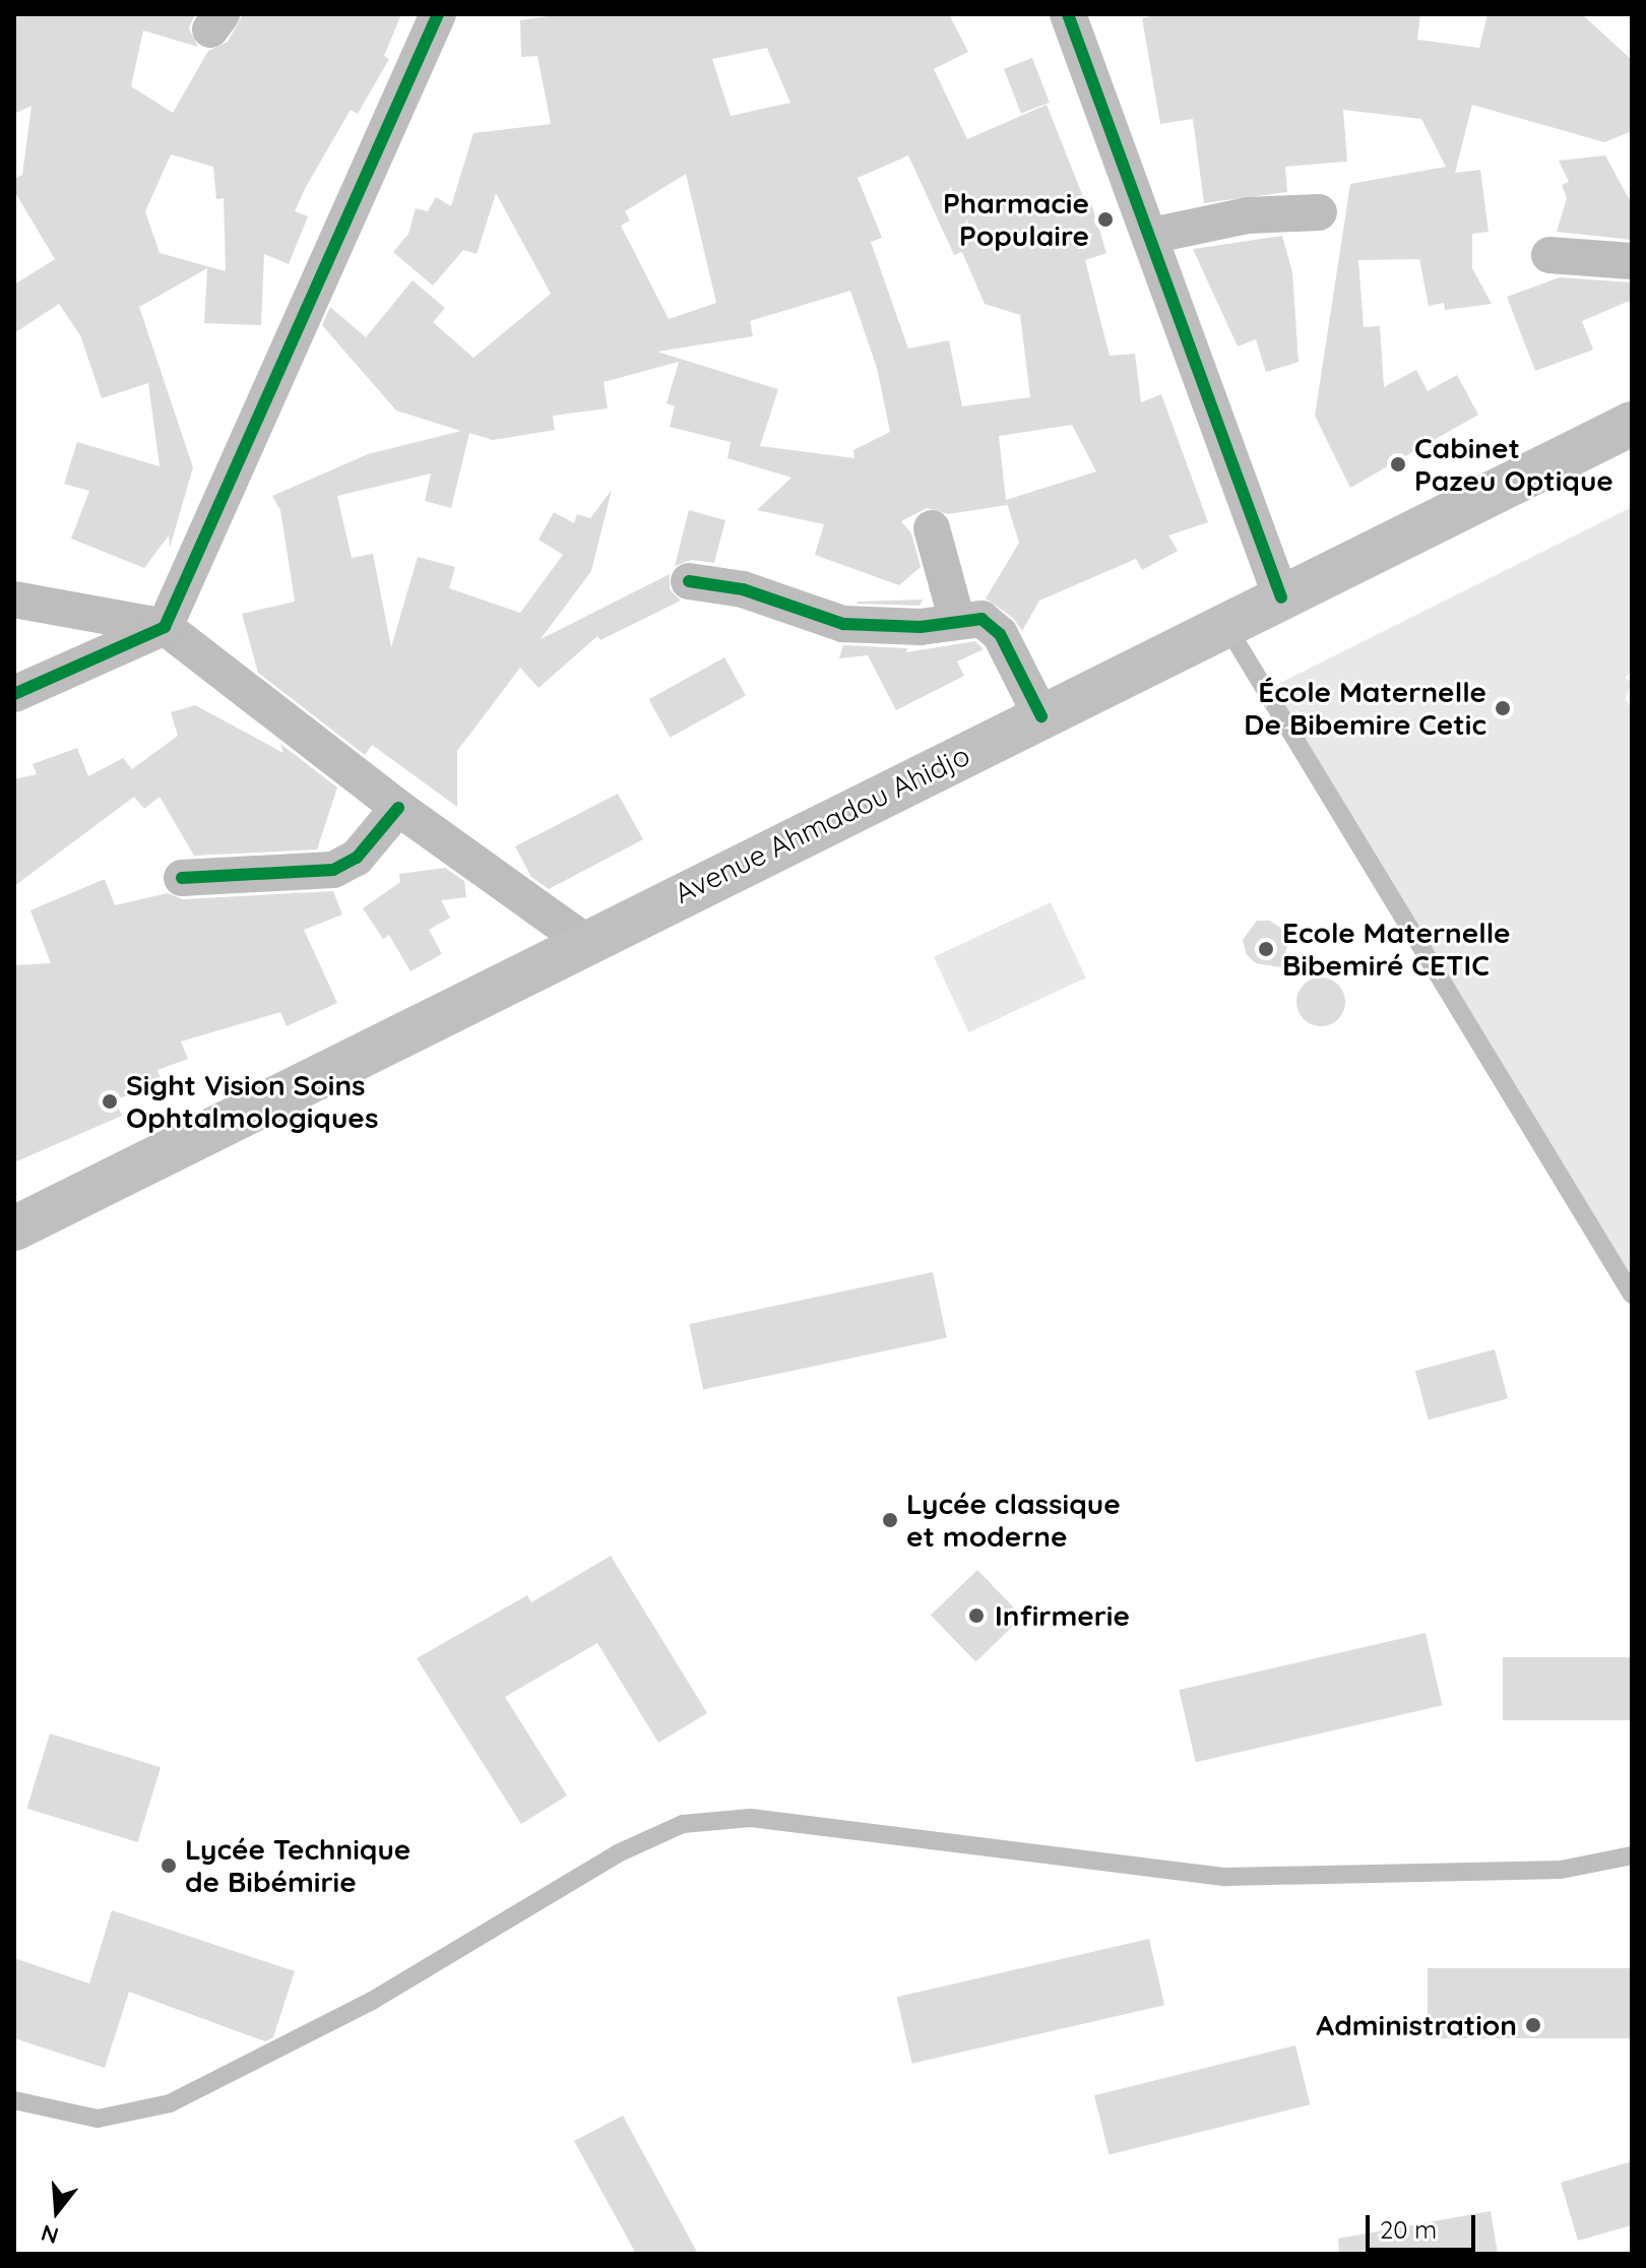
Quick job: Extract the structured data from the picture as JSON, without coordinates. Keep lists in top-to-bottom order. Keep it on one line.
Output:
{"streets":{"main road":["Avenue Ahmadou Ahidjo"]},"places":["Pharmacie Populaire","Cabinet Pazeu Optique","École Maternelle De Bibemire Cetic","Ecole Maternelle Bibemiré CETIC","Sight Vision Soins Ophtalmologiques","Lycée classique et moderne","Infirmerie","Lycée Technique de Bibémirie","Administration"],"scale_bar":"20 m","north":"bottom"}
